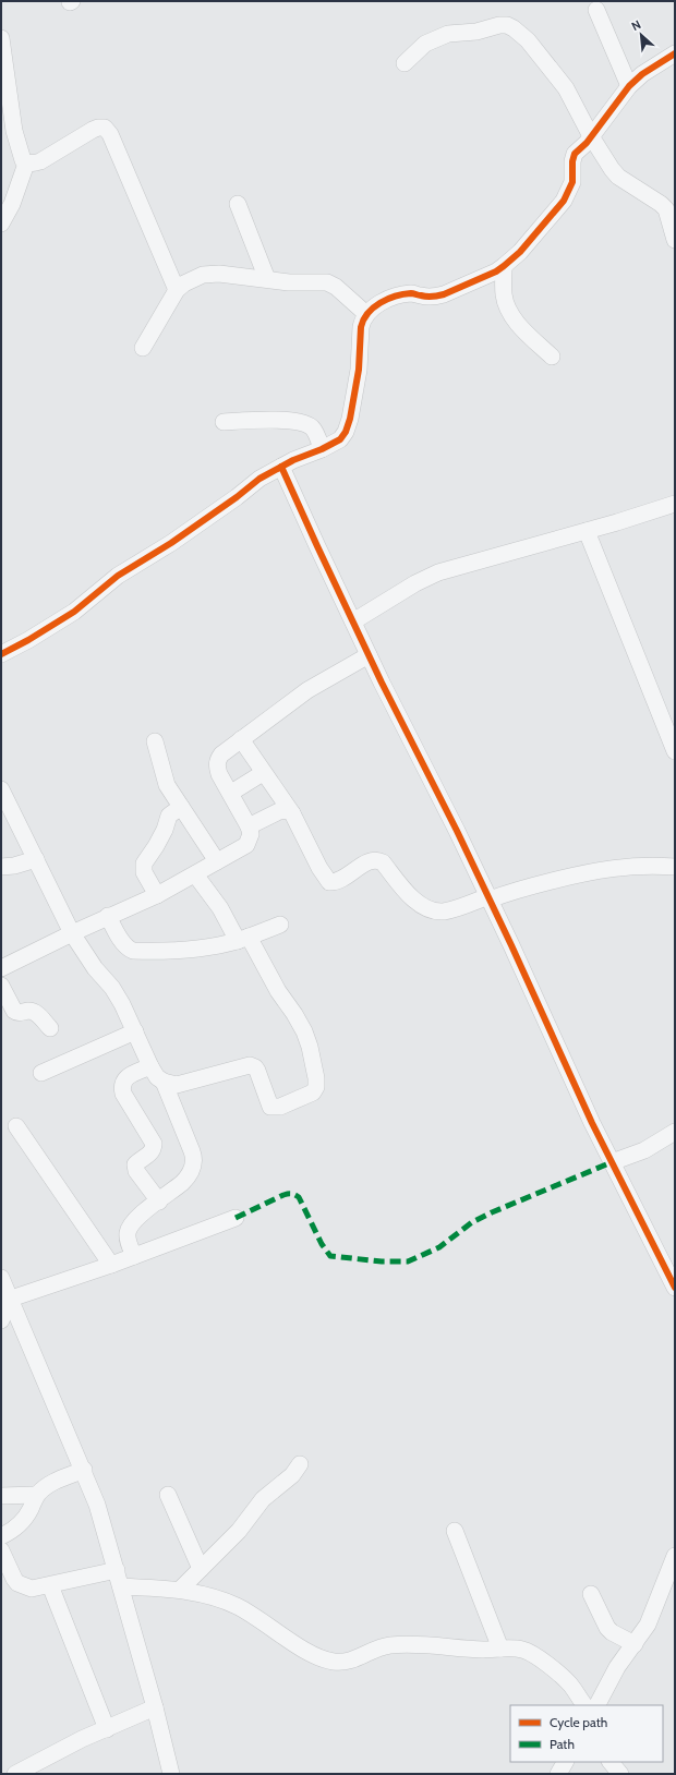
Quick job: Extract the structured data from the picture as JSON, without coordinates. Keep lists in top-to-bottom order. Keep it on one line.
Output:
{"legend":["Cycle path","Path"],"north":"top left"}
